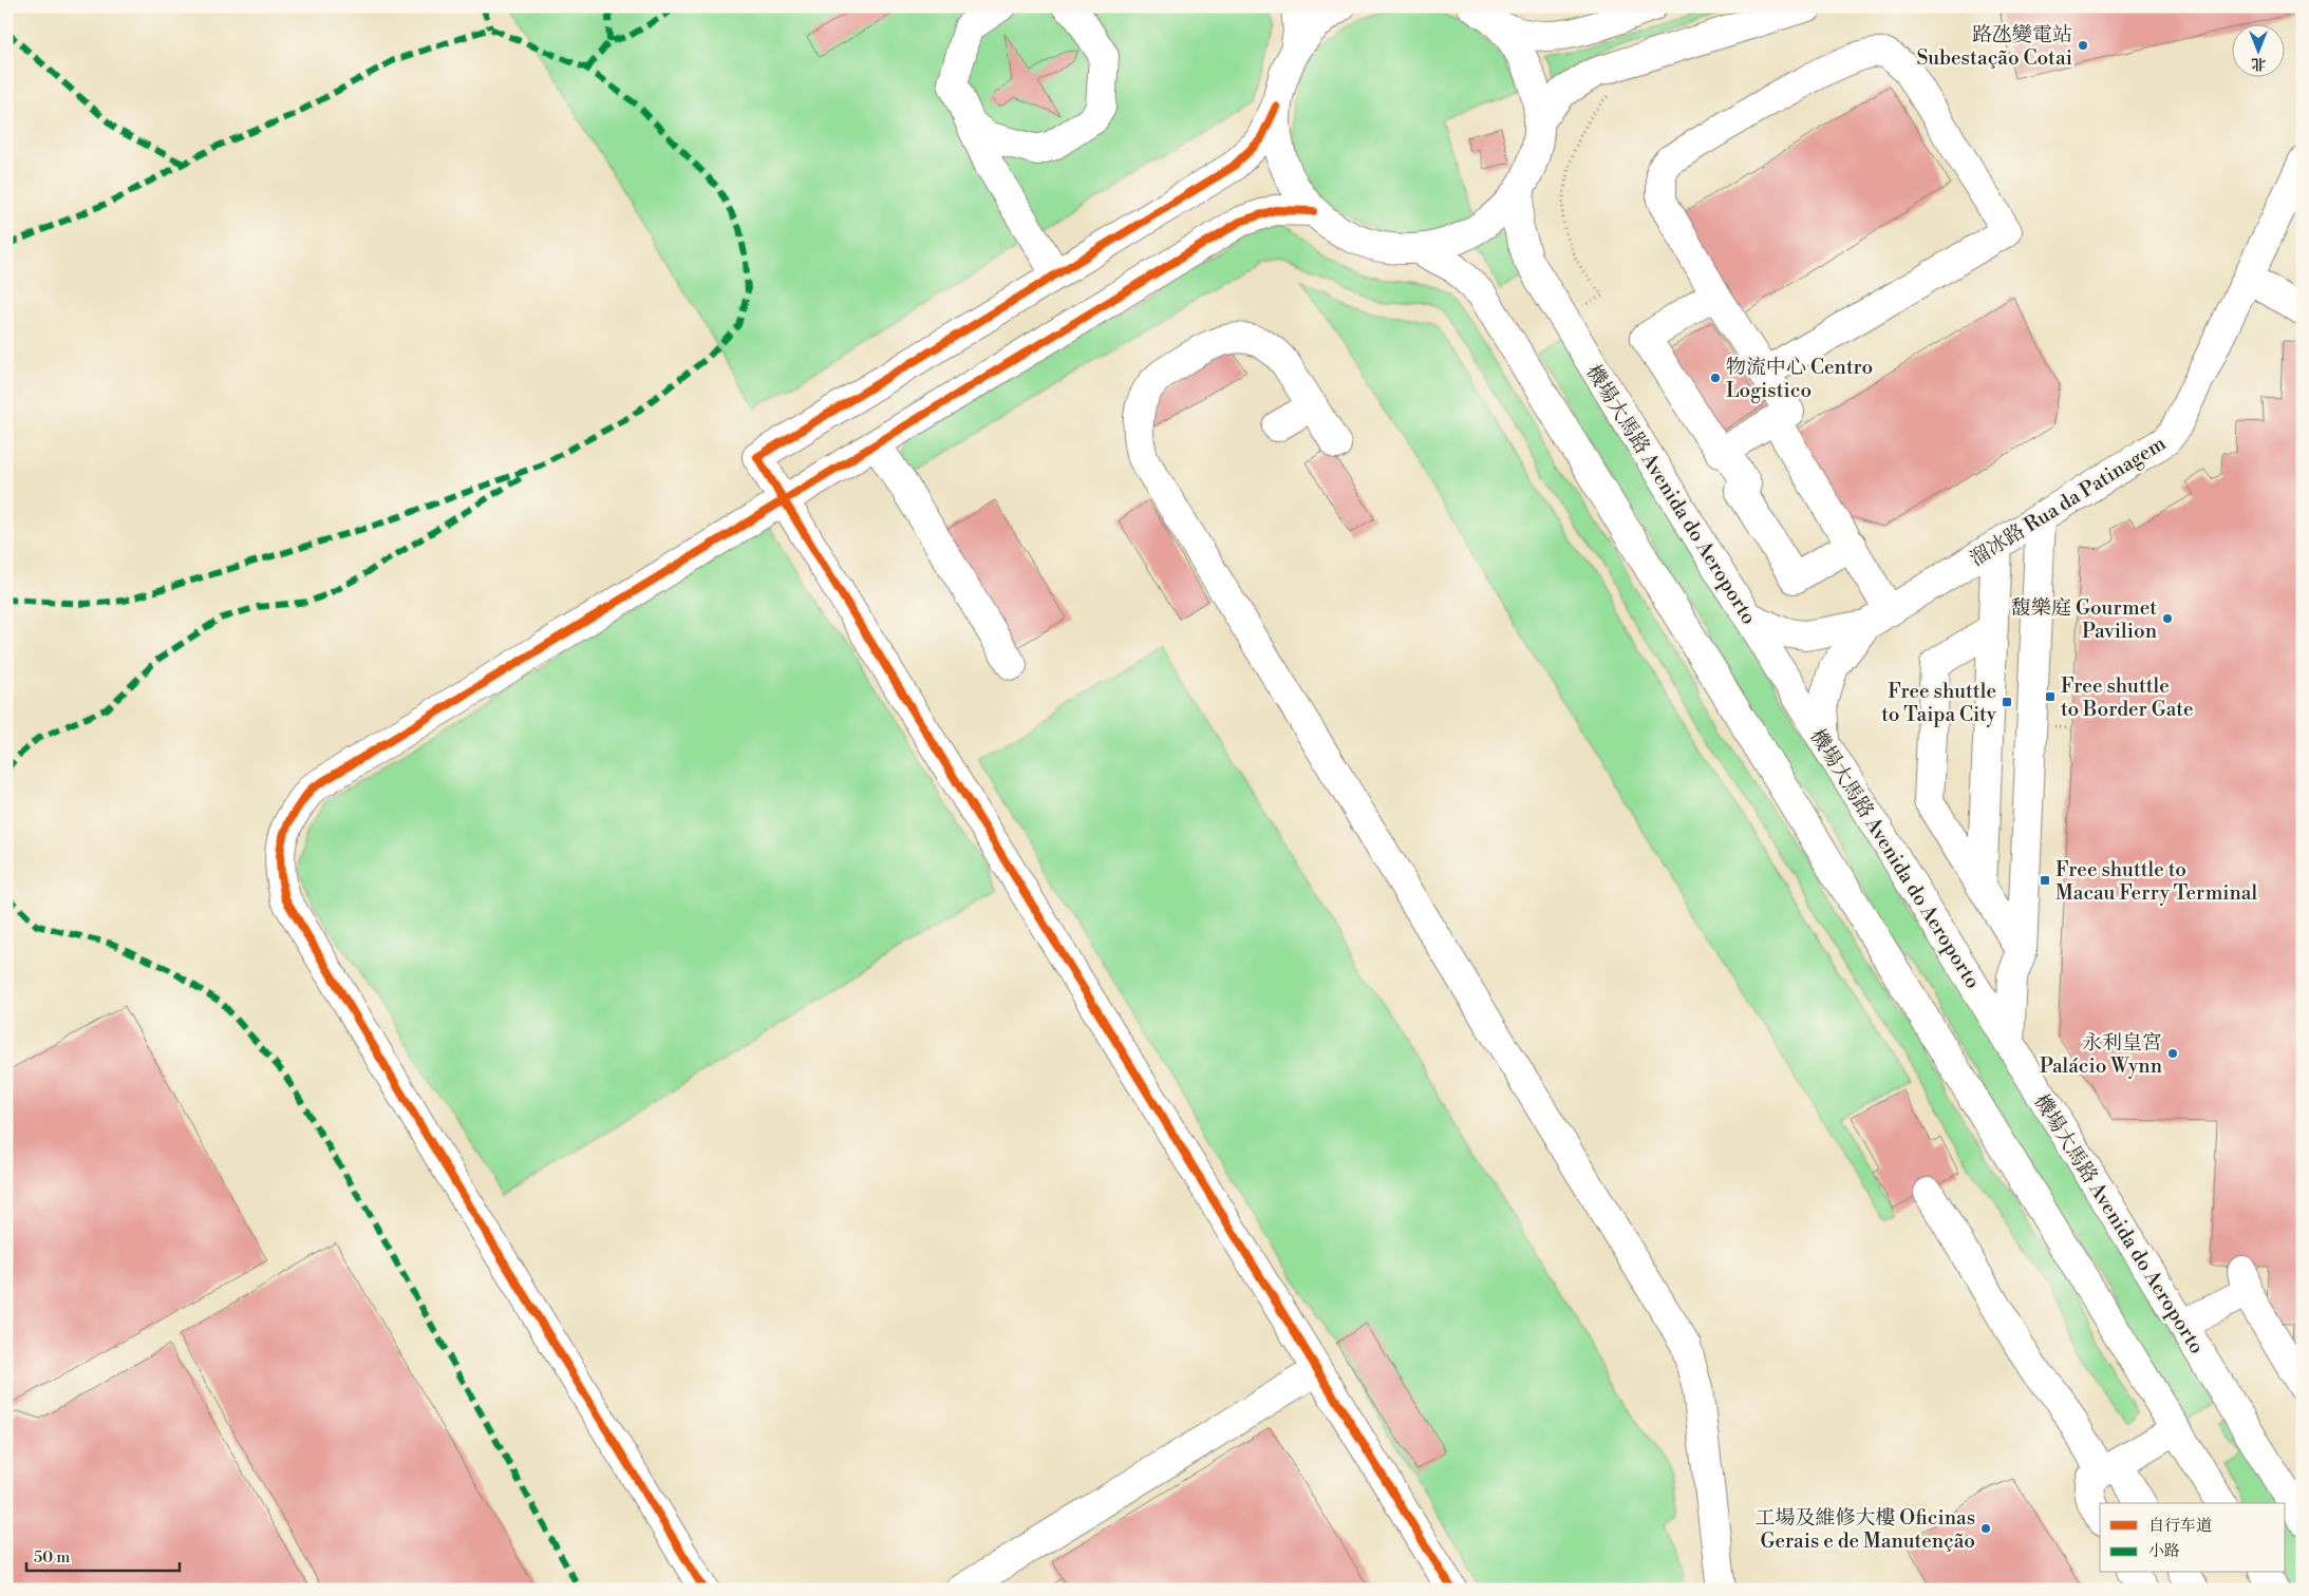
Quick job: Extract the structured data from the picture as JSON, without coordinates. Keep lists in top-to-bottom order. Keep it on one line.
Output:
{"streets":{"street":["機場大馬路 Avenida do Aeroporto","溜冰路 Rua da Patinagem"]},"crossings":[["機場大馬路 Avenida do Aeroporto","溜冰路 Rua da Patinagem"]],"places":{"other":["路氹變電站 Subestação Cotai","物流中心 Centro Logistico","馥樂庭 Gourmet Pavilion","永利皇宮 Palácio Wynn","工場及維修大樓 Oficinas Gerais e de Manutenção"],"transit":["Free shuttle to Border Gate","Free shuttle to Taipa City","Free shuttle to Macau Ferry Terminal"]},"legend":["自行车道","小路"],"scale_bar":"50 m","north":"bottom"}
